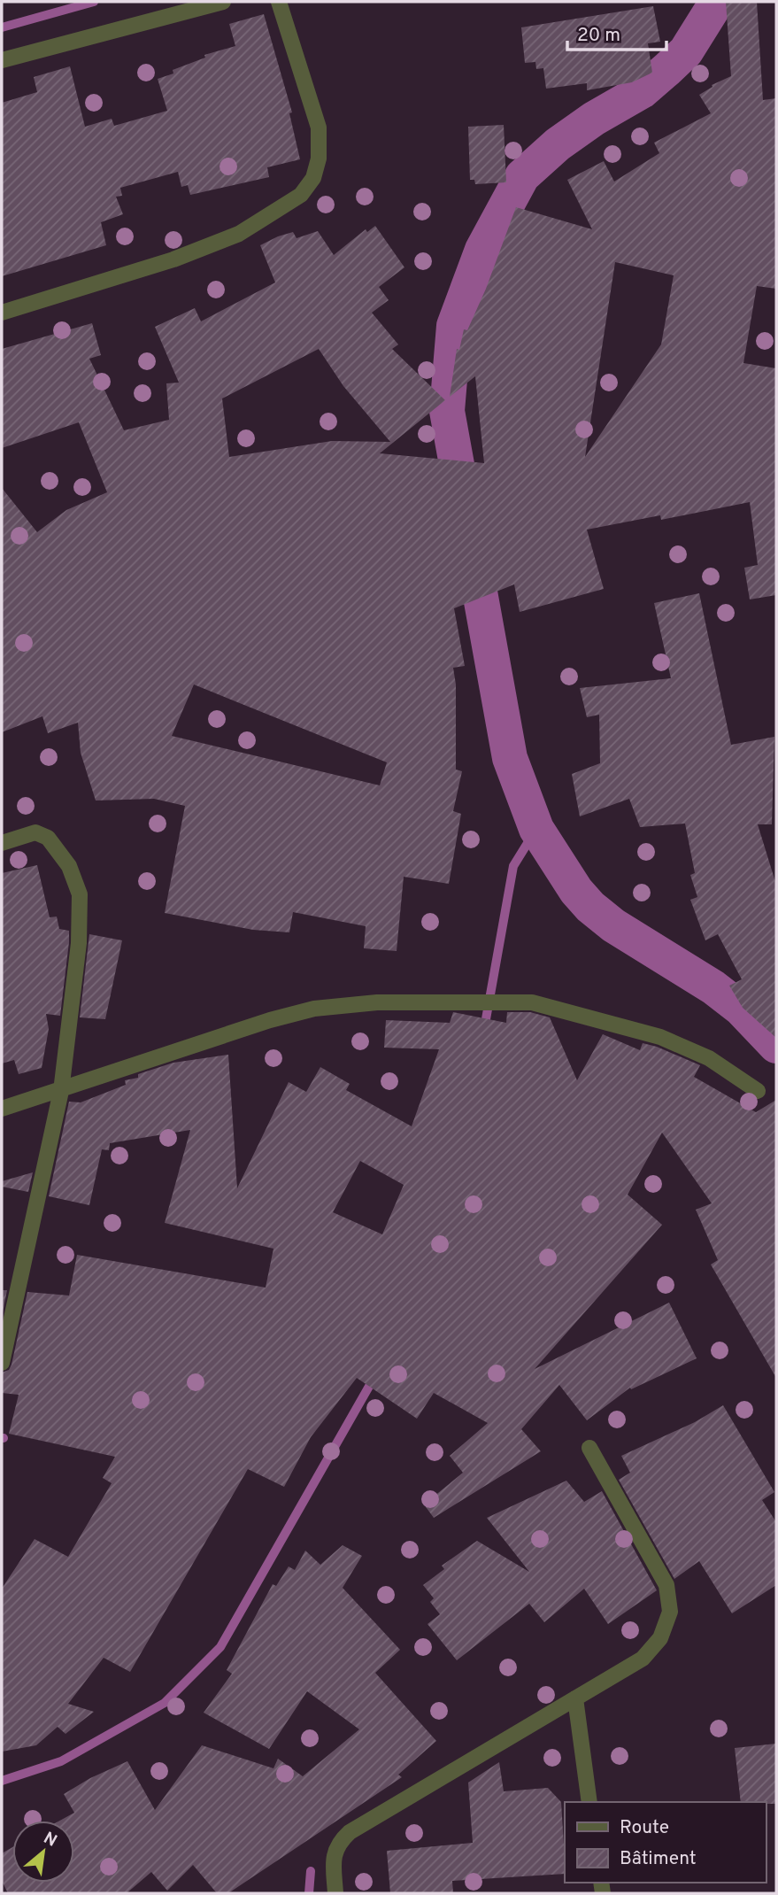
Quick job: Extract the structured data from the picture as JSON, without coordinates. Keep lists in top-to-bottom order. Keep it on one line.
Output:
{"legend":["Route","Bâtiment"],"scale_bar":"20 m","north":"top right"}
